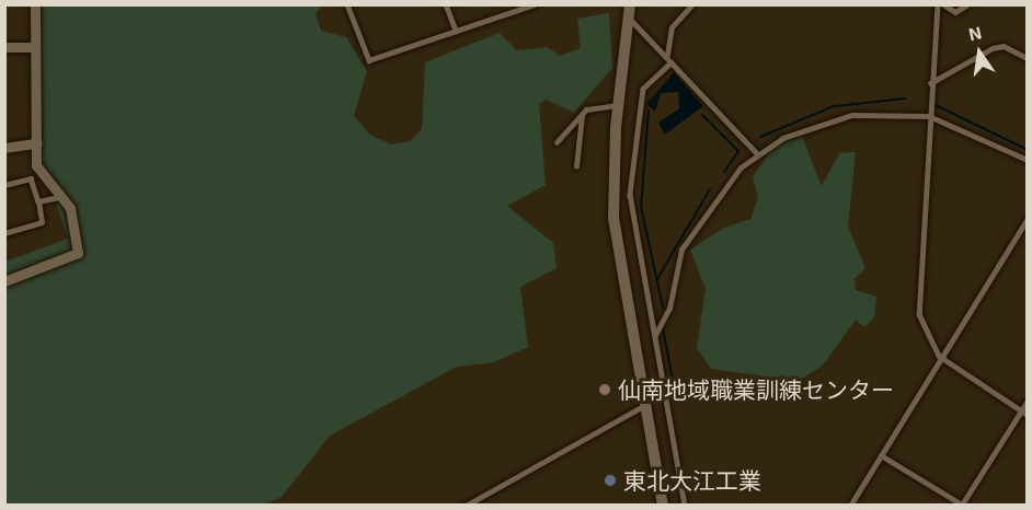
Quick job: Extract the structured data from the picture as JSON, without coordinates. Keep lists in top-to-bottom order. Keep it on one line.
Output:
{"places":["仙南地域職業訓練センター","東北大江工業"],"north":"top"}
